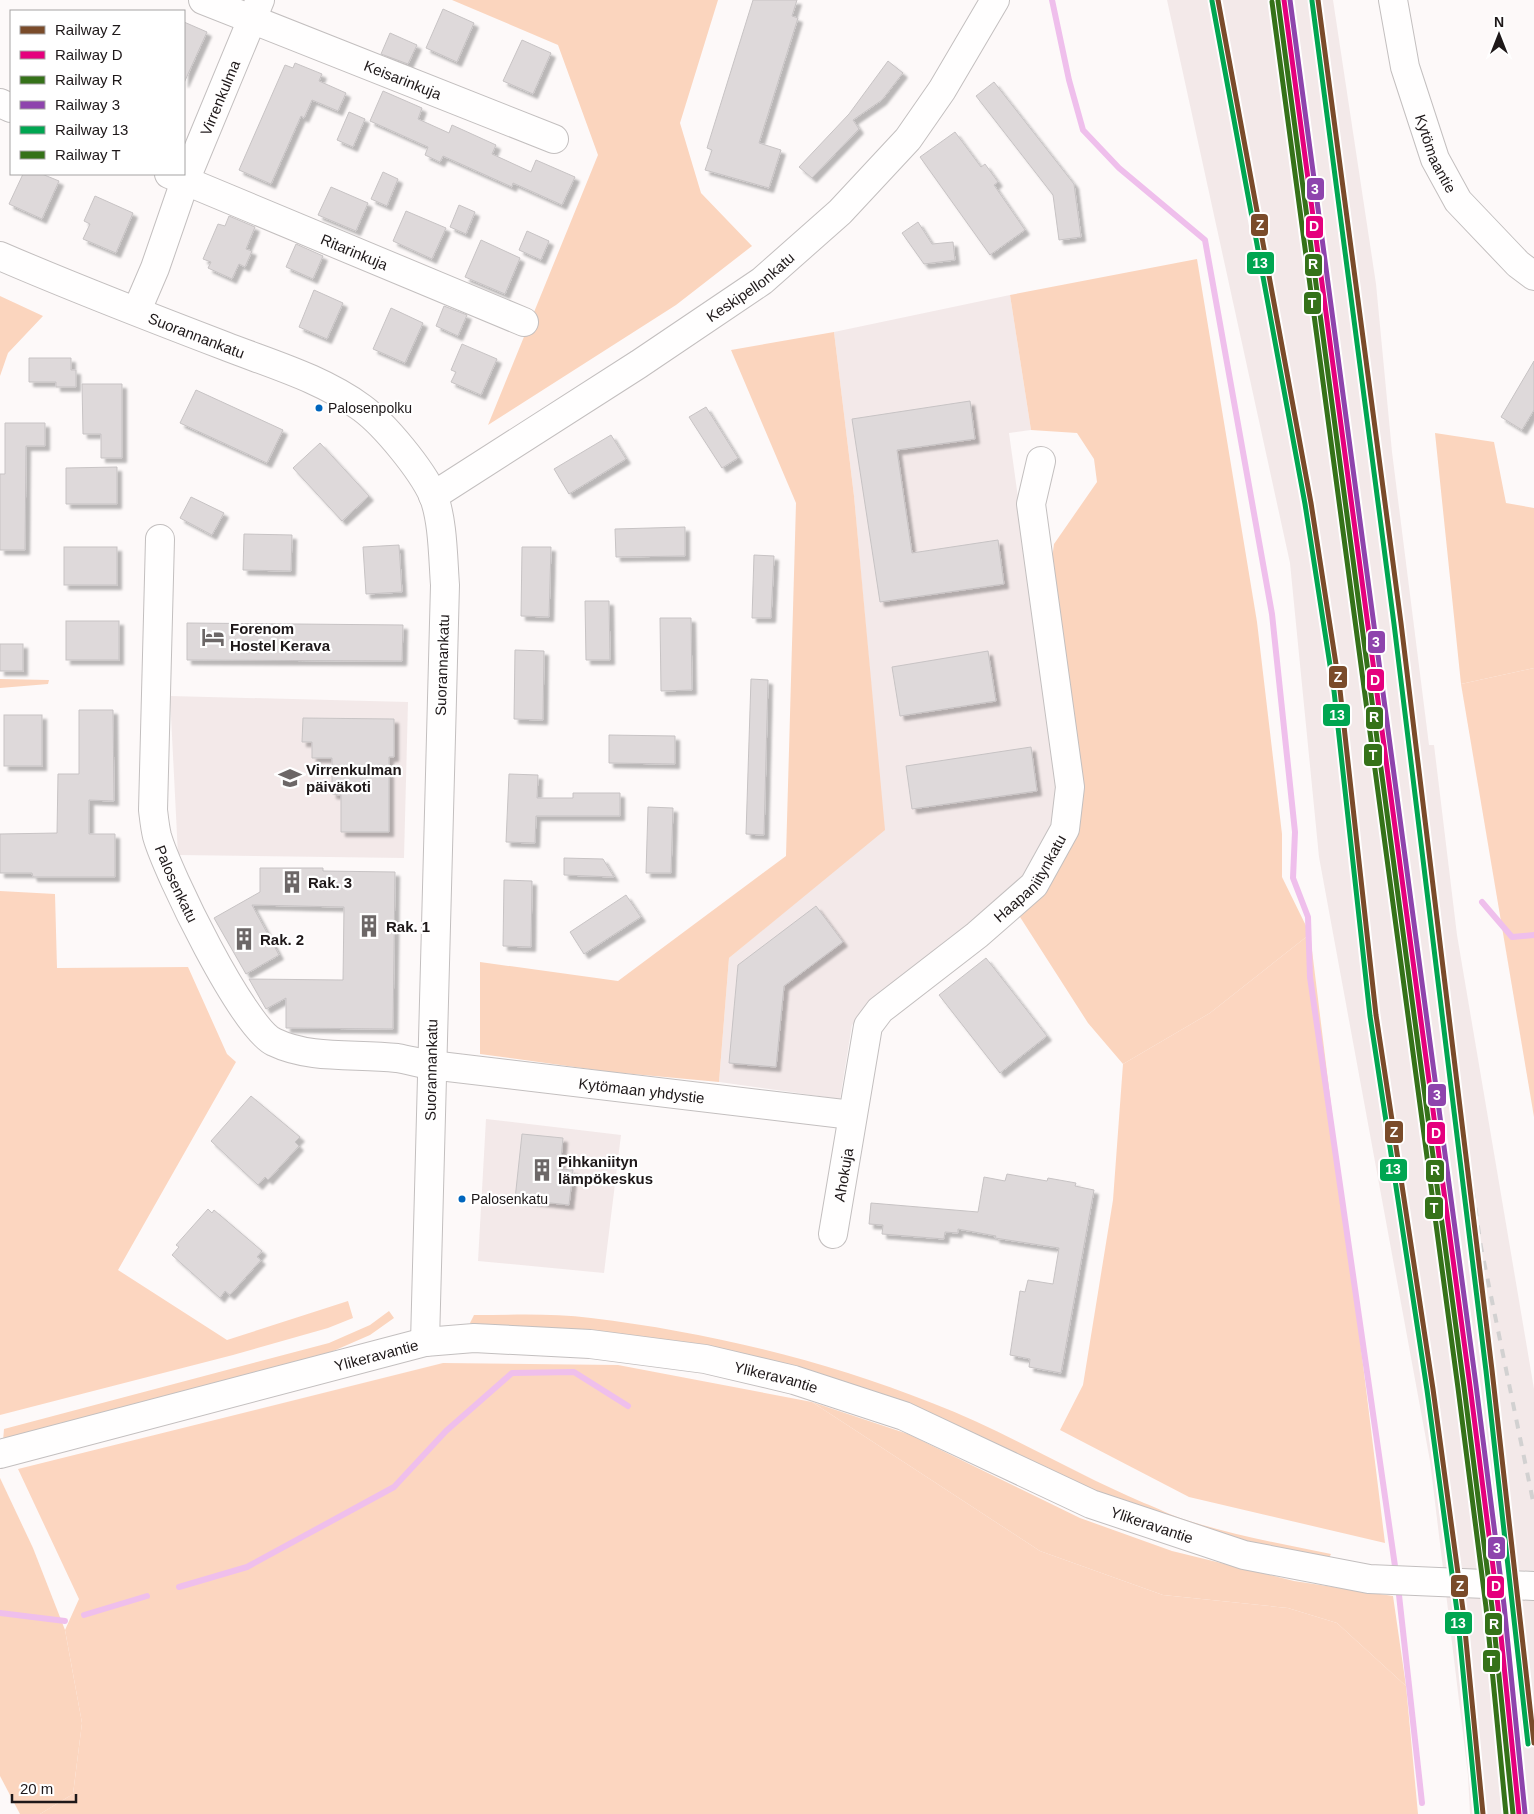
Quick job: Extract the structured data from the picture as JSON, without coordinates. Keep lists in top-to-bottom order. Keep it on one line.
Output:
{"streets":{"street":["Keisarinkuja","Virrenkulma","Kytömaantie","Ritarinkuja","Keskipellonkatu","Suorannankatu","Haapaniitynkatu","Palosenkatu","Kytömaan yhdystie","Ahokuja","Ylikeravantie"]},"crossings":[["Keisarinkuja","Virrenkulma"],["Virrenkulma","Ritarinkuja"],["Virrenkulma","Suorannankatu"],["Keskipellonkatu","Suorannankatu"],["Suorannankatu","Palosenkatu"],["Suorannankatu","Kytömaan yhdystie"],["Suorannankatu","Ylikeravantie"],["Haapaniitynkatu","Kytömaan yhdystie"],["Haapaniitynkatu","Ahokuja"],["Palosenkatu","Kytömaan yhdystie"],["Kytömaan yhdystie","Ahokuja"]],"places":{"other":["Palosenpolku","Palosenkatu"],"hotel":["Forenom Hostel Kerava"],"school or university":["Virrenkulman päiväkoti"],"building":["Rak. 3","Rak. 1","Rak. 2","Pihkaniityn lämpökeskus"]},"lines":["rail line Z","rail line D","rail line 3","rail line R","rail line 13","rail line T"],"legend":["Railway Z","Railway D","Railway R","Railway 3","Railway 13","Railway T"],"scale_bar":"20 m","north":"top"}
